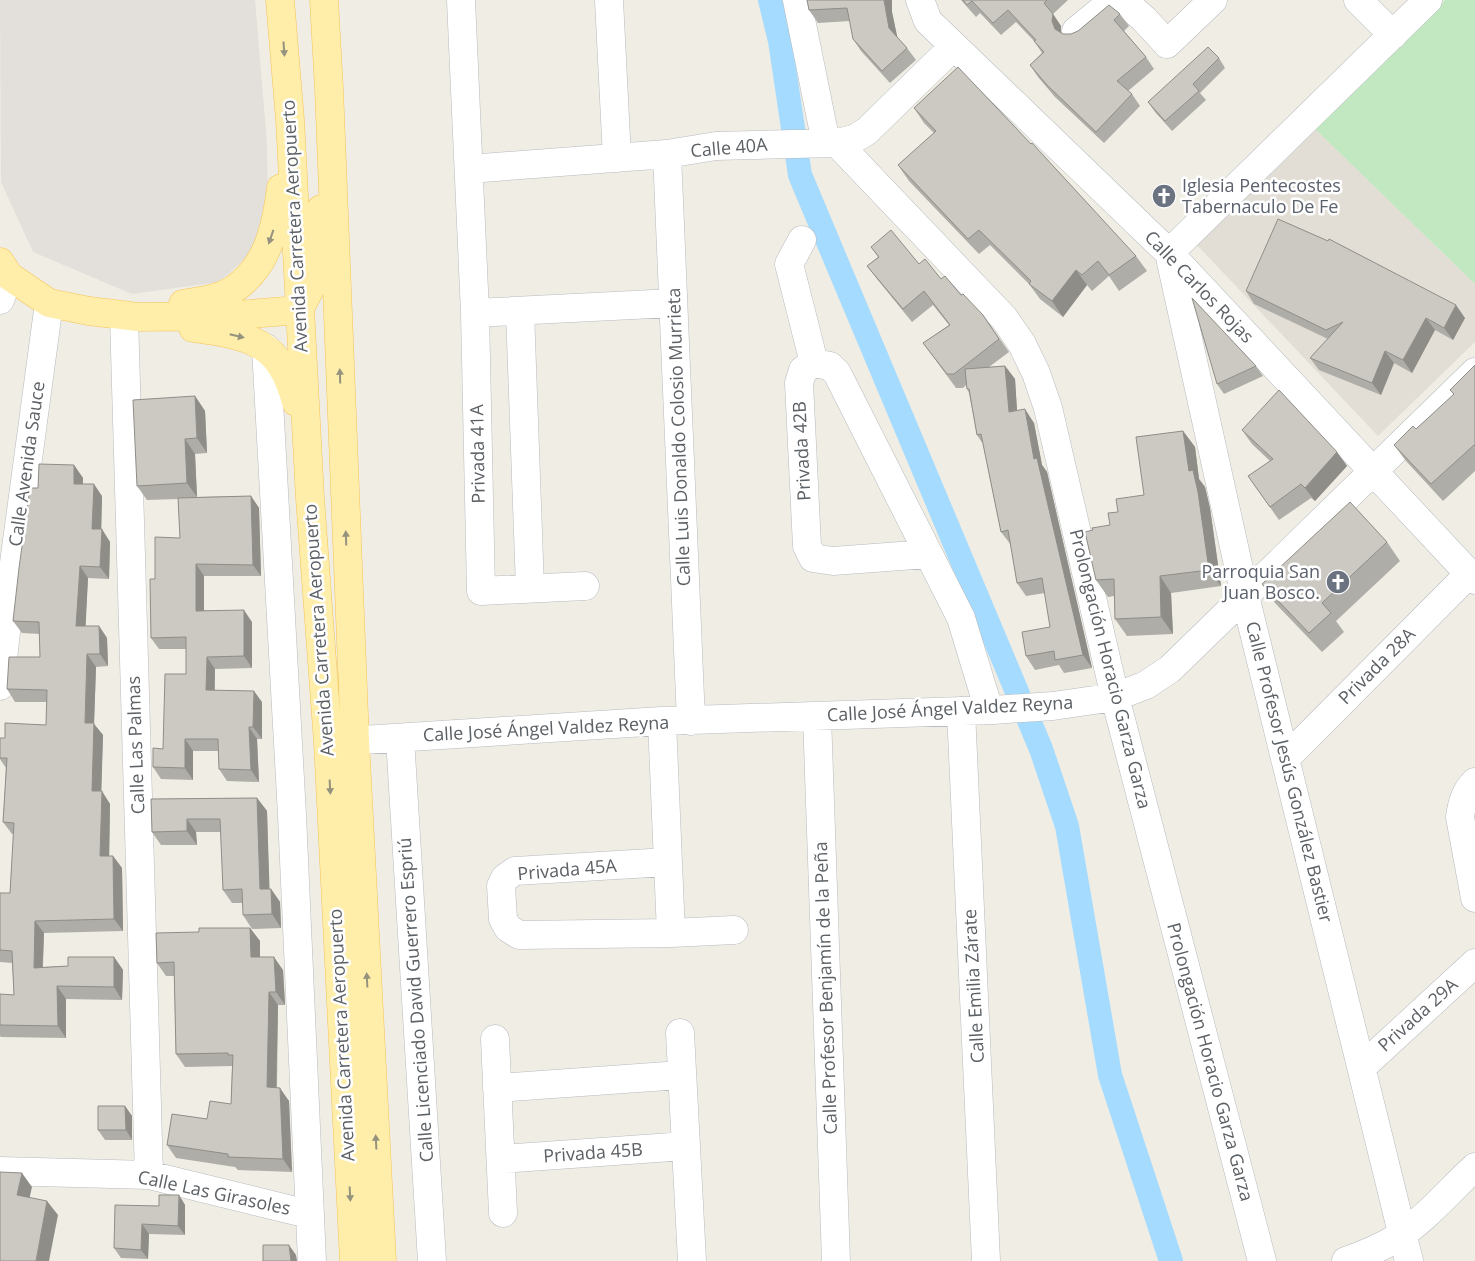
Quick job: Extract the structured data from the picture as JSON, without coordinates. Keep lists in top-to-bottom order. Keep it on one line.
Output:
{"streets":{"main road":["Avenida Carretera Aeropuerto"],"street":["Calle 40A","Calle Carlos Rojas","Calle Luis Donaldo Colosio Murrieta","Privada 42B","Privada 41A","Calle Avenida Sauce","Privada 28A","Prolongación Horacio Garza Garza","Calle José Ángel Valdez Reyna","Calle Las Palmas","Calle Profesor Jesús González Bastier","Privada 45A","Calle Emilia Zárate","Calle Profesor Benjamín de la Peña","Calle Licenciado David Guerrero Espriú","Privada 29A","Privada 45B","Calle Las Girasoles"]},"crossings":[["Calle 40A","Calle Carlos Rojas"],["Calle 40A","Calle Luis Donaldo Colosio Murrieta"],["Calle 40A","Prolongación Horacio Garza Garza"],["Avenida Carretera Aeropuerto","Calle José Ángel Valdez Reyna"],["Calle Carlos Rojas","Privada 28A"],["Calle Carlos Rojas","Calle José Ángel Valdez Reyna"],["Calle Carlos Rojas","Calle Profesor Jesús González Bastier"],["Calle Luis Donaldo Colosio Murrieta","Calle José Ángel Valdez Reyna"],["Privada 28A","Calle Profesor Jesús González Bastier"],["Prolongación Horacio Garza Garza","Calle José Ángel Valdez Reyna"],["Calle José Ángel Valdez Reyna","Calle Profesor Jesús González Bastier"],["Calle José Ángel Valdez Reyna","Calle Emilia Zárate"],["Calle José Ángel Valdez Reyna","Calle Profesor Benjamín de la Peña"],["Calle José Ángel Valdez Reyna","Calle Licenciado David Guerrero Espriú"],["Calle Las Palmas","Calle Las Girasoles"],["Calle Profesor Jesús González Bastier","Privada 29A"]],"places":{"church":["Iglesia Pentecostes Tabernaculo De Fe","Parroquia San Juan Bosco."]}}
